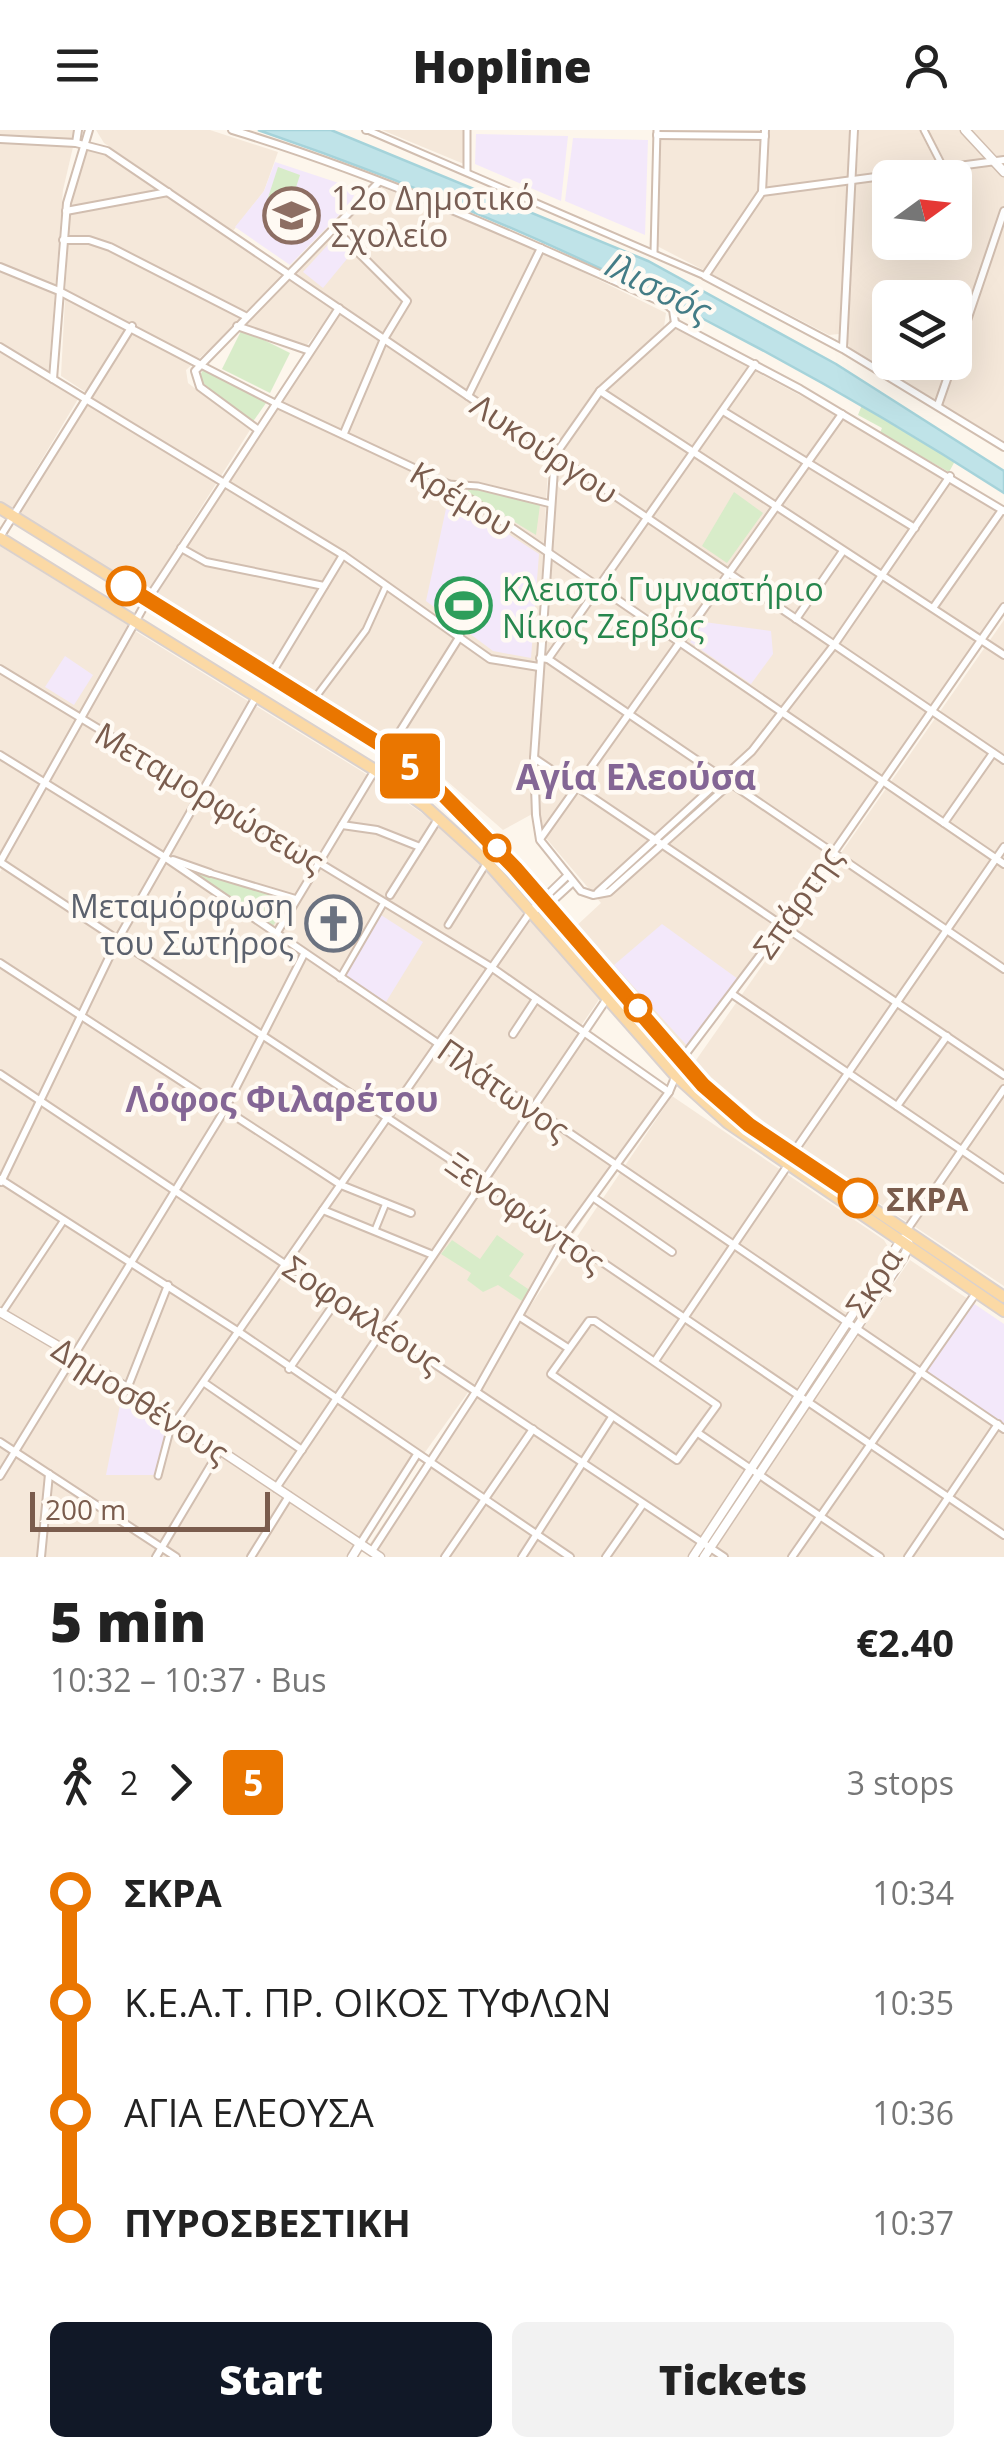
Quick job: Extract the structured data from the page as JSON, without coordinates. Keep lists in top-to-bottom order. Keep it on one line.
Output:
{"streets":{"street":["Λυκούργου","Κρέμου","Μεταμορφώσεως","Σπάρτης","Πλάτωνος","Ξενοφώντος","Σκρα","Σοφοκλέους","Δημοσθένους"]},"crossings":[["Λυκούργου","Σπάρτης"],["Κρέμου","Σπάρτης"],["Μεταμορφώσεως","Σπάρτης"],["Σπάρτης","Πλάτωνος"],["Σπάρτης","Ξενοφώντος"],["Σπάρτης","Σοφοκλέους"],["Σπάρτης","Δημοσθένους"],["Πλάτωνος","Σκρα"],["Ξενοφώντος","Σκρα"],["Σκρα","Σοφοκλέους"]],"districts":["Αγία Ελεούσα","Λόφος Φιλαρέτου"],"water":["Ιλισσός"],"places":{"school or university":["12ο Δημοτικό Σχολείο"],"sports":["Κλειστό Γυμναστήριο Νίκος Ζερβός"],"church":["Μεταμόρφωση του Σωτήρος"],"other":["ΣΚΡΑ"]},"lines":["bus line 5"],"scale_bar":"200 m","north":"right","page":{"header":"Hopline","on_map":"5","scale":"200 m","heading":["5 min","10:32 – 10:37 · Bus","€2.40"],"legs":["2","5","3 stops"],"list":[{"name":"ΣΚΡΑ","value":"10:34"},{"name":"Κ.Ε.Α.Τ. ΠΡ. ΟΙΚΟΣ ΤΥΦΛΩΝ","value":"10:35"},{"name":"ΑΓΙΑ ΕΛΕΟΥΣΑ","value":"10:36"},{"name":"ΠΥΡΟΣΒΕΣΤΙΚΗ","value":"10:37"}],"buttons":["Start","Tickets"]}}
